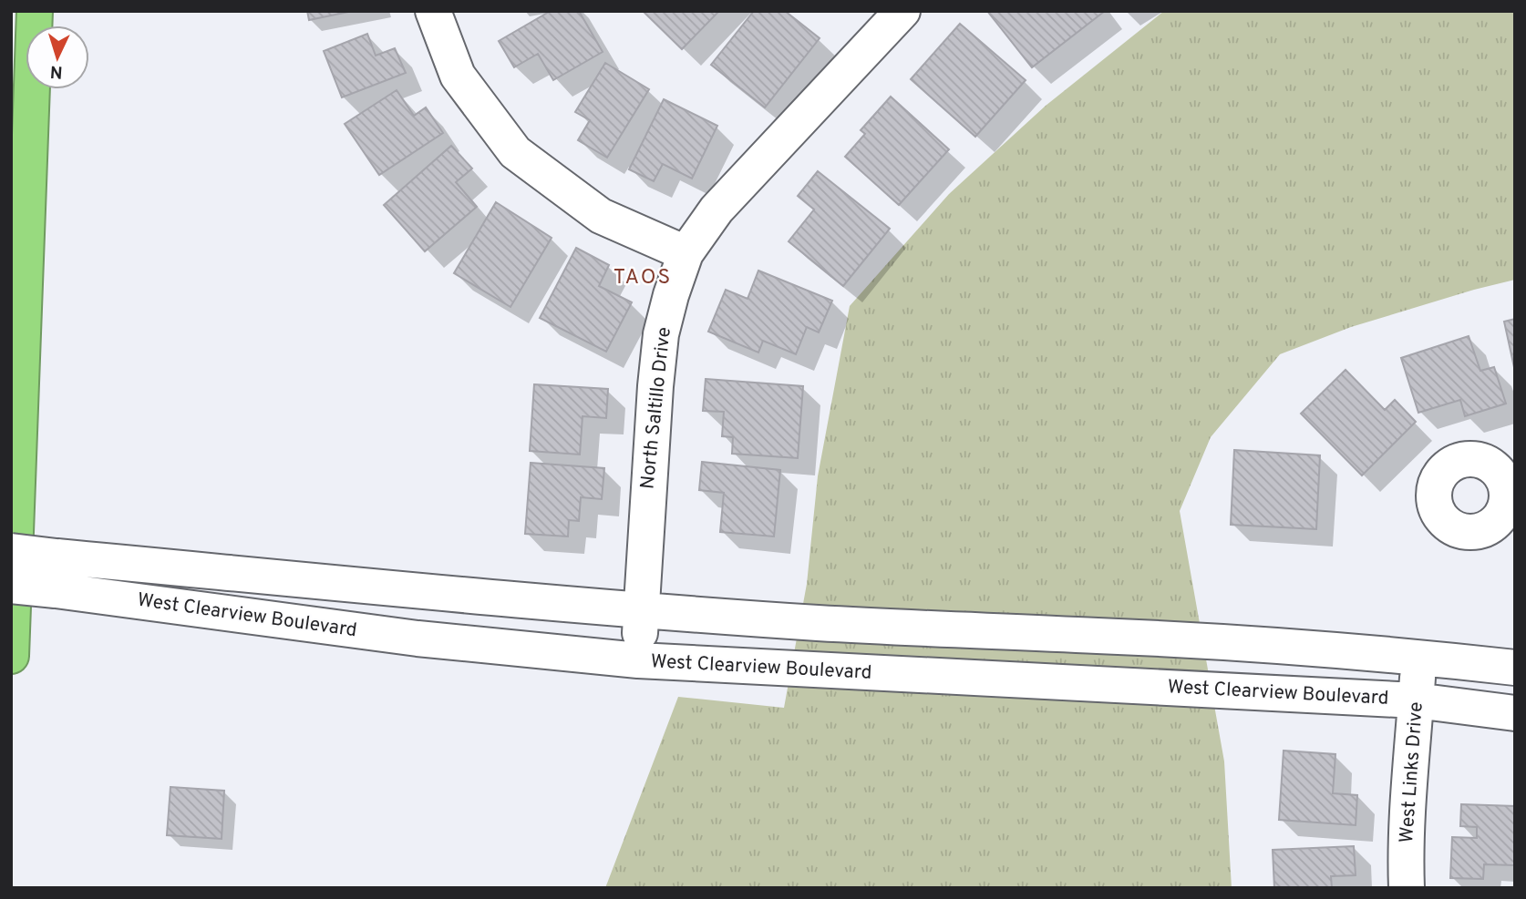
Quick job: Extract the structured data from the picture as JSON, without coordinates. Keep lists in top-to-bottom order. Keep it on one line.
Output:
{"streets":{"street":["North Saltillo Drive","West Clearview Boulevard","West Links Drive"]},"crossings":[["North Saltillo Drive","West Clearview Boulevard"],["West Clearview Boulevard","West Links Drive"]],"districts":["TAOS"],"north":"bottom"}
